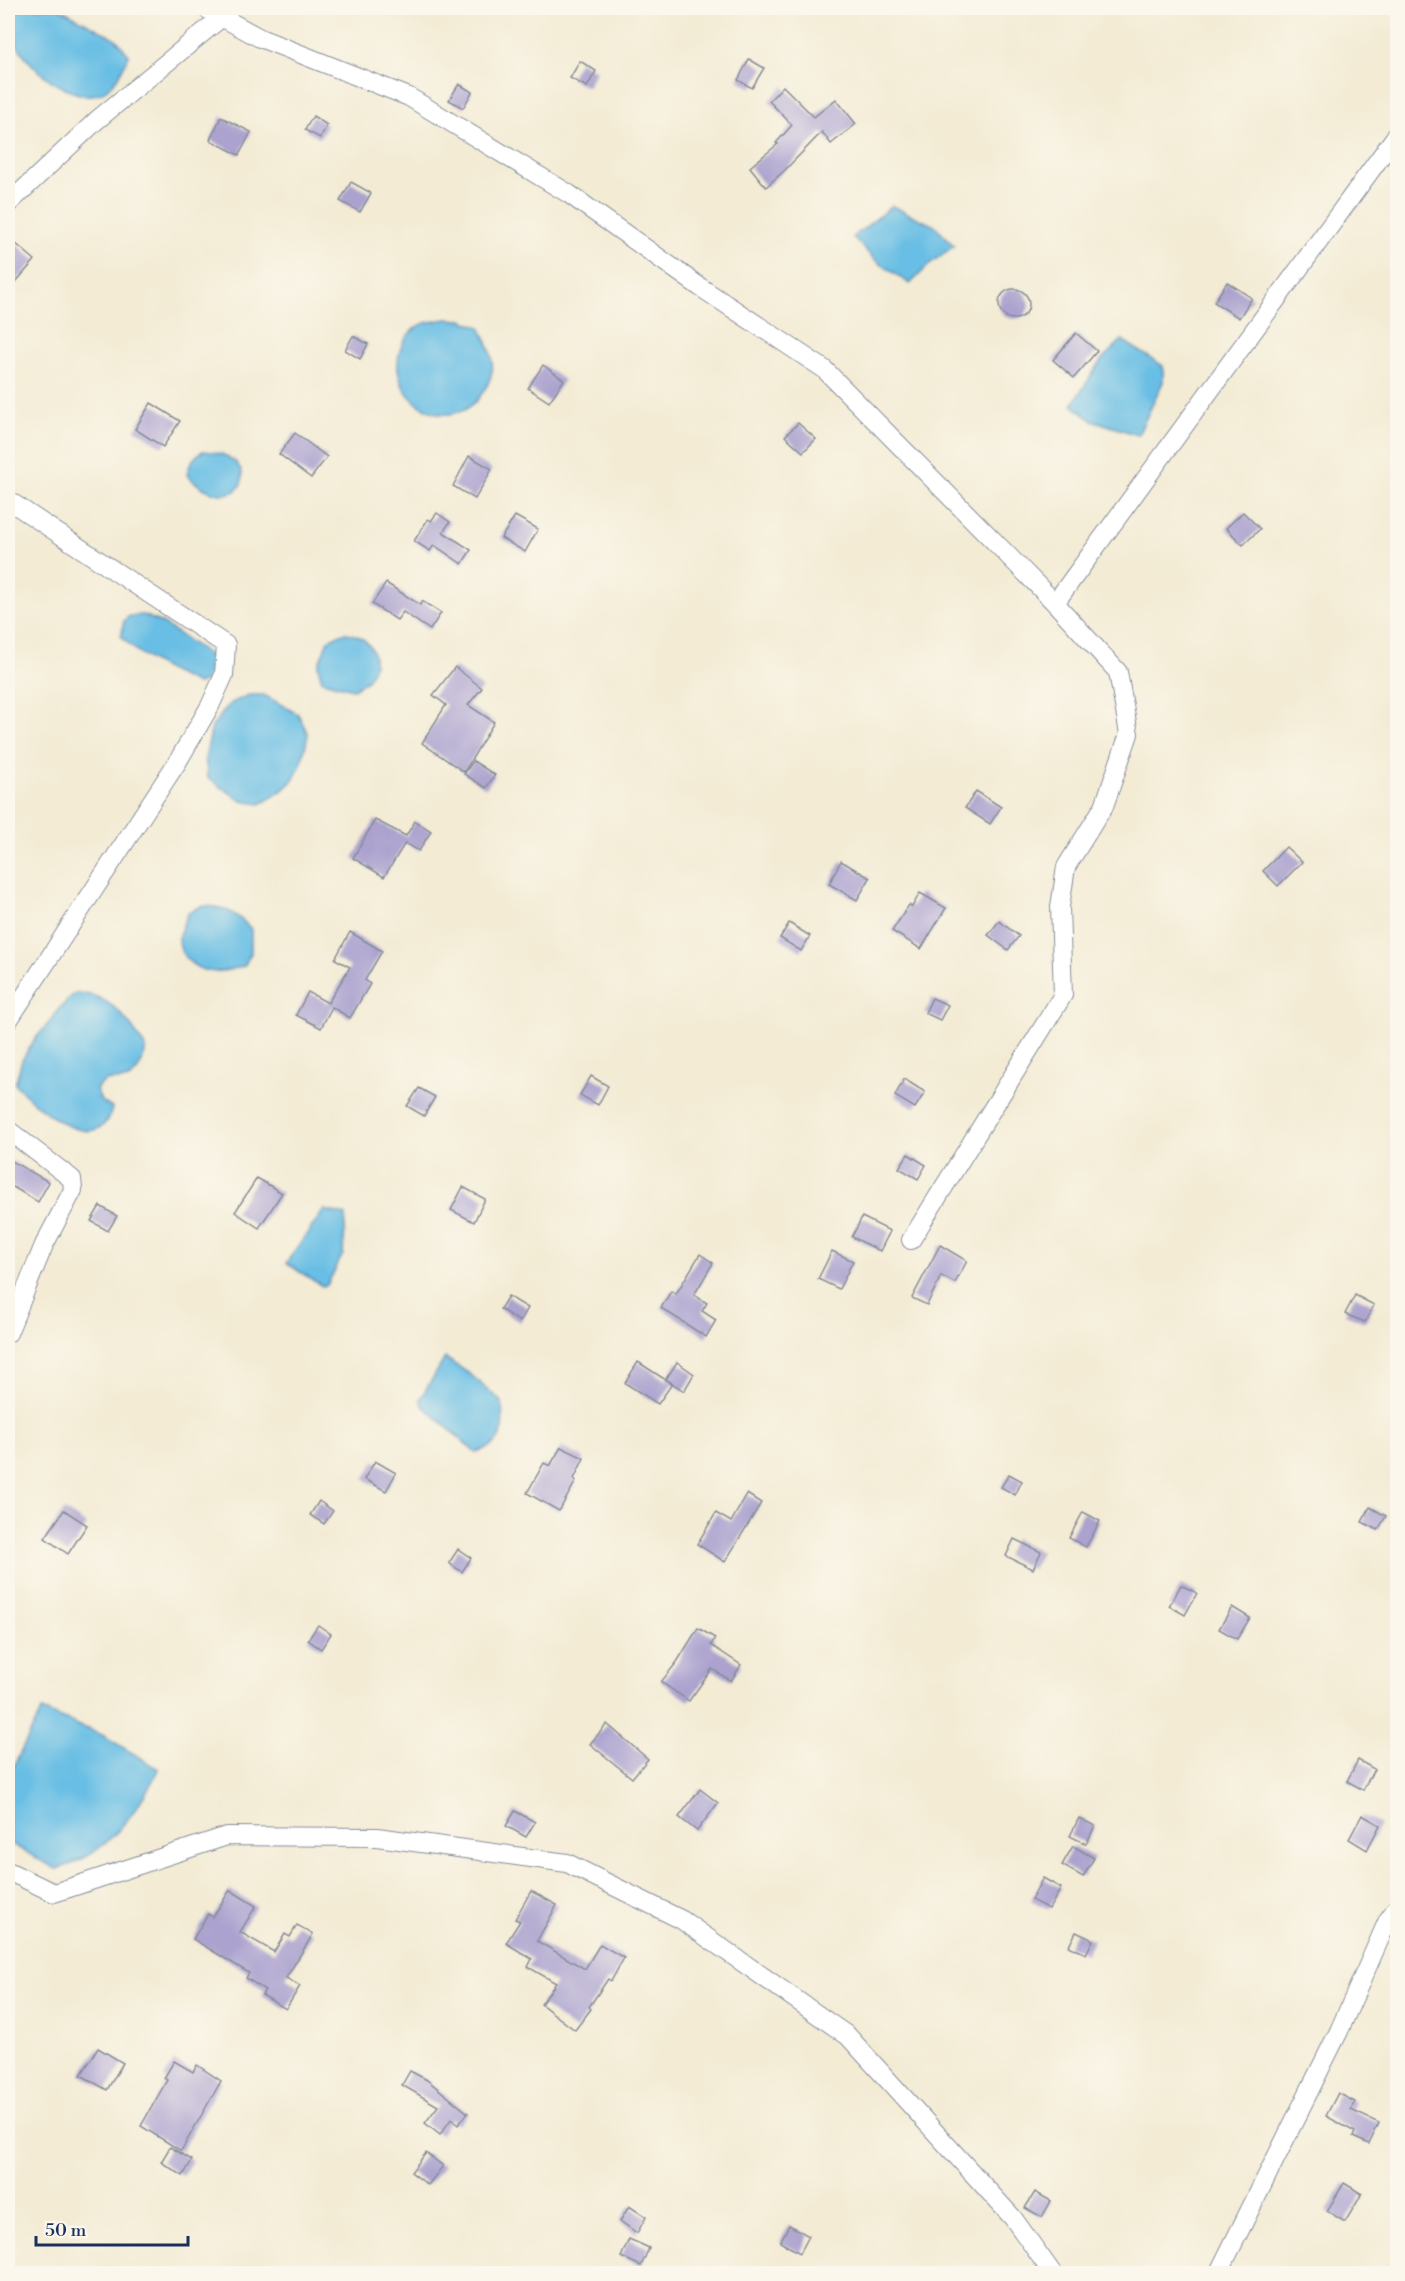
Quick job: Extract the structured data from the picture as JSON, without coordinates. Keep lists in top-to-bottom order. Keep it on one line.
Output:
{"scale_bar":"50 m"}
